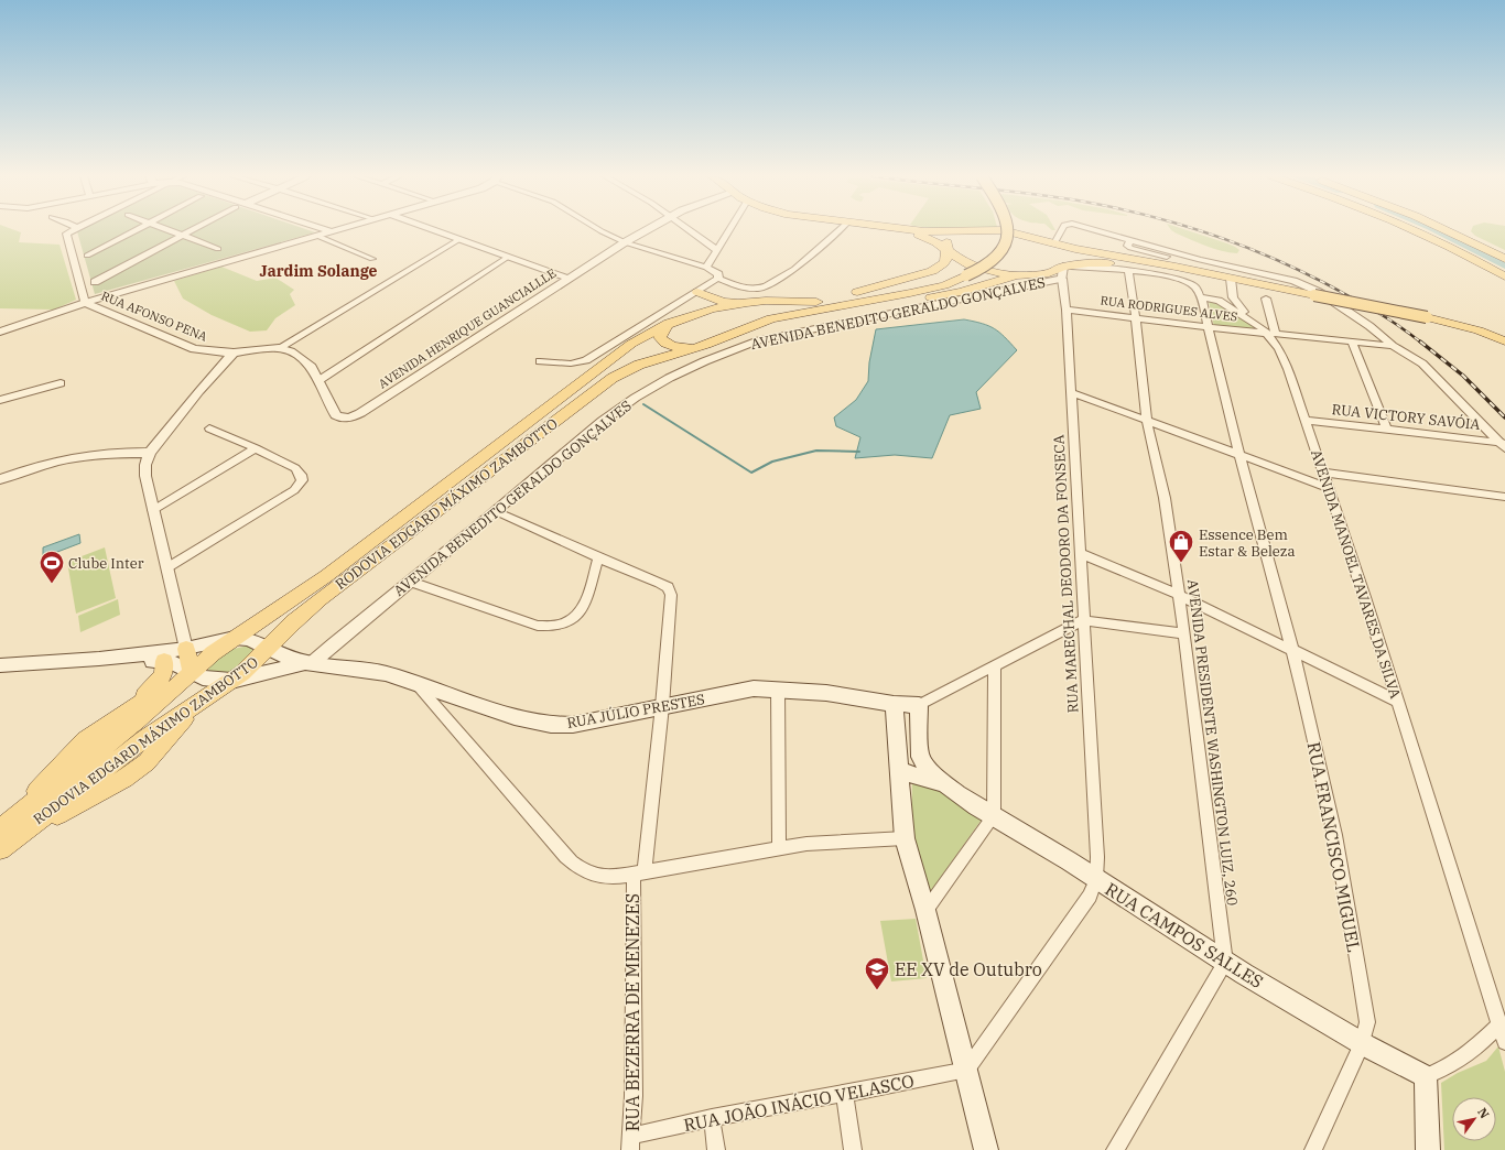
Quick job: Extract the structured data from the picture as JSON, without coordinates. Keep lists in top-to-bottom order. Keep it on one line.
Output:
{"streets":{"main road":["RODOVIA EDGARD MÁXIMO ZAMBOTTO","RUA JÚLIO PRESTES","RUA CAMPOS SALLES"],"street":["RUA RODRIGUES ALVES","AVENIDA BENEDITO GERALDO GONÇALVES","RUA AFONSO PENA","AVENIDA HENRIQUE GUANCIALLLE","RUA VICTORY SAVÓIA","RUA MARECHAL DEODORO DA FONSECA","AVENIDA MANOEL TAVARES DA SILVA","AVENIDA PRESIDENTE WASHINGTON LUIZ, 260","RUA FRANCISCO MIGUEL","RUA BEZERRA DE MENEZES","RUA JOÃO INÁCIO VELASCO"]},"crossings":[["RUA RODRIGUES ALVES","RUA MARECHAL DEODORO DA FONSECA"],["RUA RODRIGUES ALVES","AVENIDA MANOEL TAVARES DA SILVA"],["RUA RODRIGUES ALVES","AVENIDA PRESIDENTE WASHINGTON LUIZ, 260"],["AVENIDA BENEDITO GERALDO GONÇALVES","RUA MARECHAL DEODORO DA FONSECA"],["AVENIDA BENEDITO GERALDO GONÇALVES","RUA JÚLIO PRESTES"],["RUA AFONSO PENA","AVENIDA HENRIQUE GUANCIALLLE"],["RUA VICTORY SAVÓIA","AVENIDA MANOEL TAVARES DA SILVA"],["RUA MARECHAL DEODORO DA FONSECA","RUA CAMPOS SALLES"],["RUA MARECHAL DEODORO DA FONSECA","RUA JOÃO INÁCIO VELASCO"],["RUA JÚLIO PRESTES","RUA CAMPOS SALLES"],["RUA JÚLIO PRESTES","RUA BEZERRA DE MENEZES"],["AVENIDA PRESIDENTE WASHINGTON LUIZ, 260","RUA CAMPOS SALLES"],["RUA FRANCISCO MIGUEL","RUA CAMPOS SALLES"],["RUA BEZERRA DE MENEZES","RUA JOÃO INÁCIO VELASCO"]],"districts":["Jardim Solange"],"places":{"shop":["Essence Bem Estar & Beleza"],"sports":["Clube Inter"],"school or university":["EE XV de Outubro"]},"north":"top right"}
